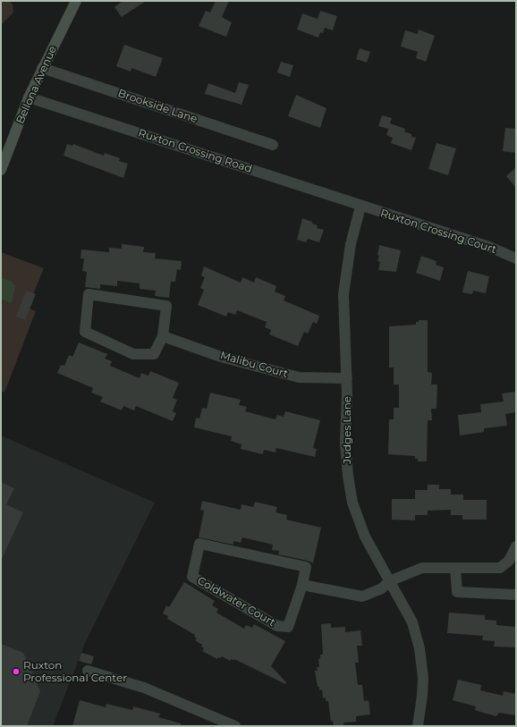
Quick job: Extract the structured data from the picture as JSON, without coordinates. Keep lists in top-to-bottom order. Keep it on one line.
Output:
{"streets":{"street":["Bellona Avenue","Brookside Lane","Ruxton Crossing Road","Ruxton Crossing Court","Malibu Court","Judges Lane","Coldwater Court"]},"crossings":[["Bellona Avenue","Brookside Lane"],["Bellona Avenue","Ruxton Crossing Road"],["Ruxton Crossing Road","Ruxton Crossing Court"],["Ruxton Crossing Road","Judges Lane"],["Ruxton Crossing Court","Judges Lane"],["Malibu Court","Judges Lane"]],"places":["Ruxton Professional Center"]}
